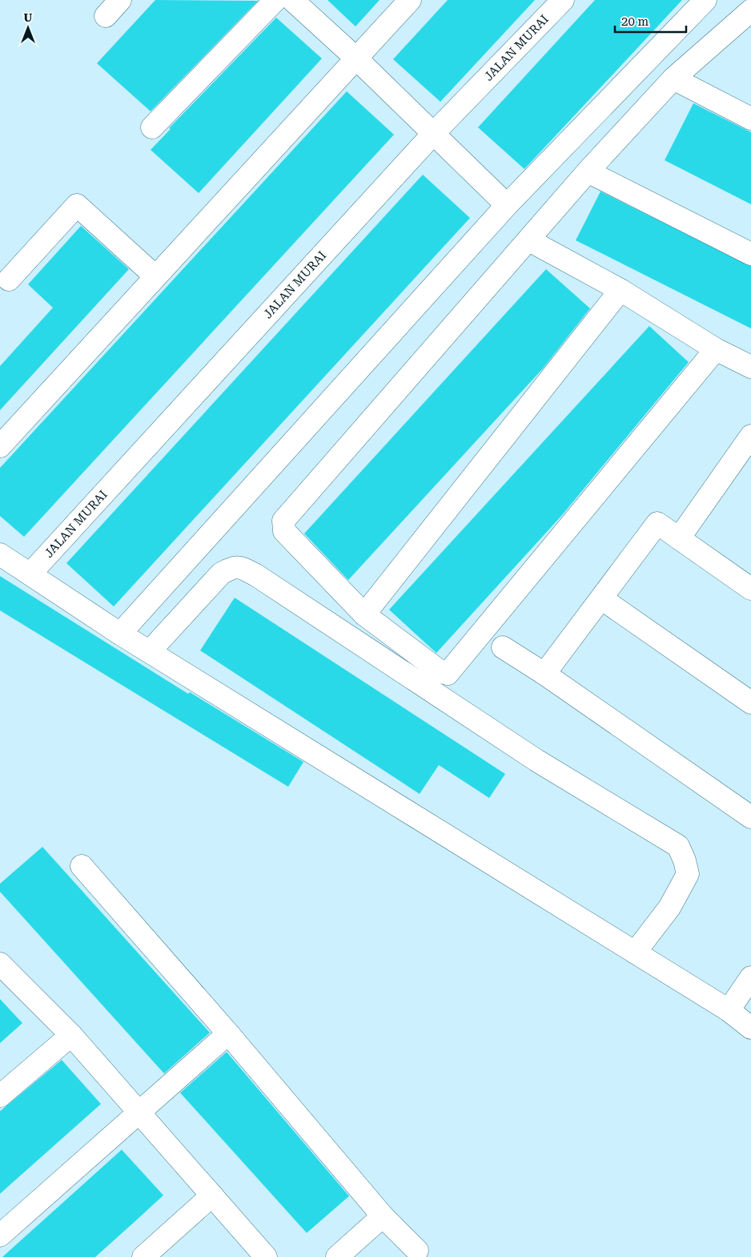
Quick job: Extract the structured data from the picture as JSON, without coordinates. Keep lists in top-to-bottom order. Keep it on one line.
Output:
{"streets":{"street":["JALAN MURAI"]},"scale_bar":"20 m","north":"top"}
